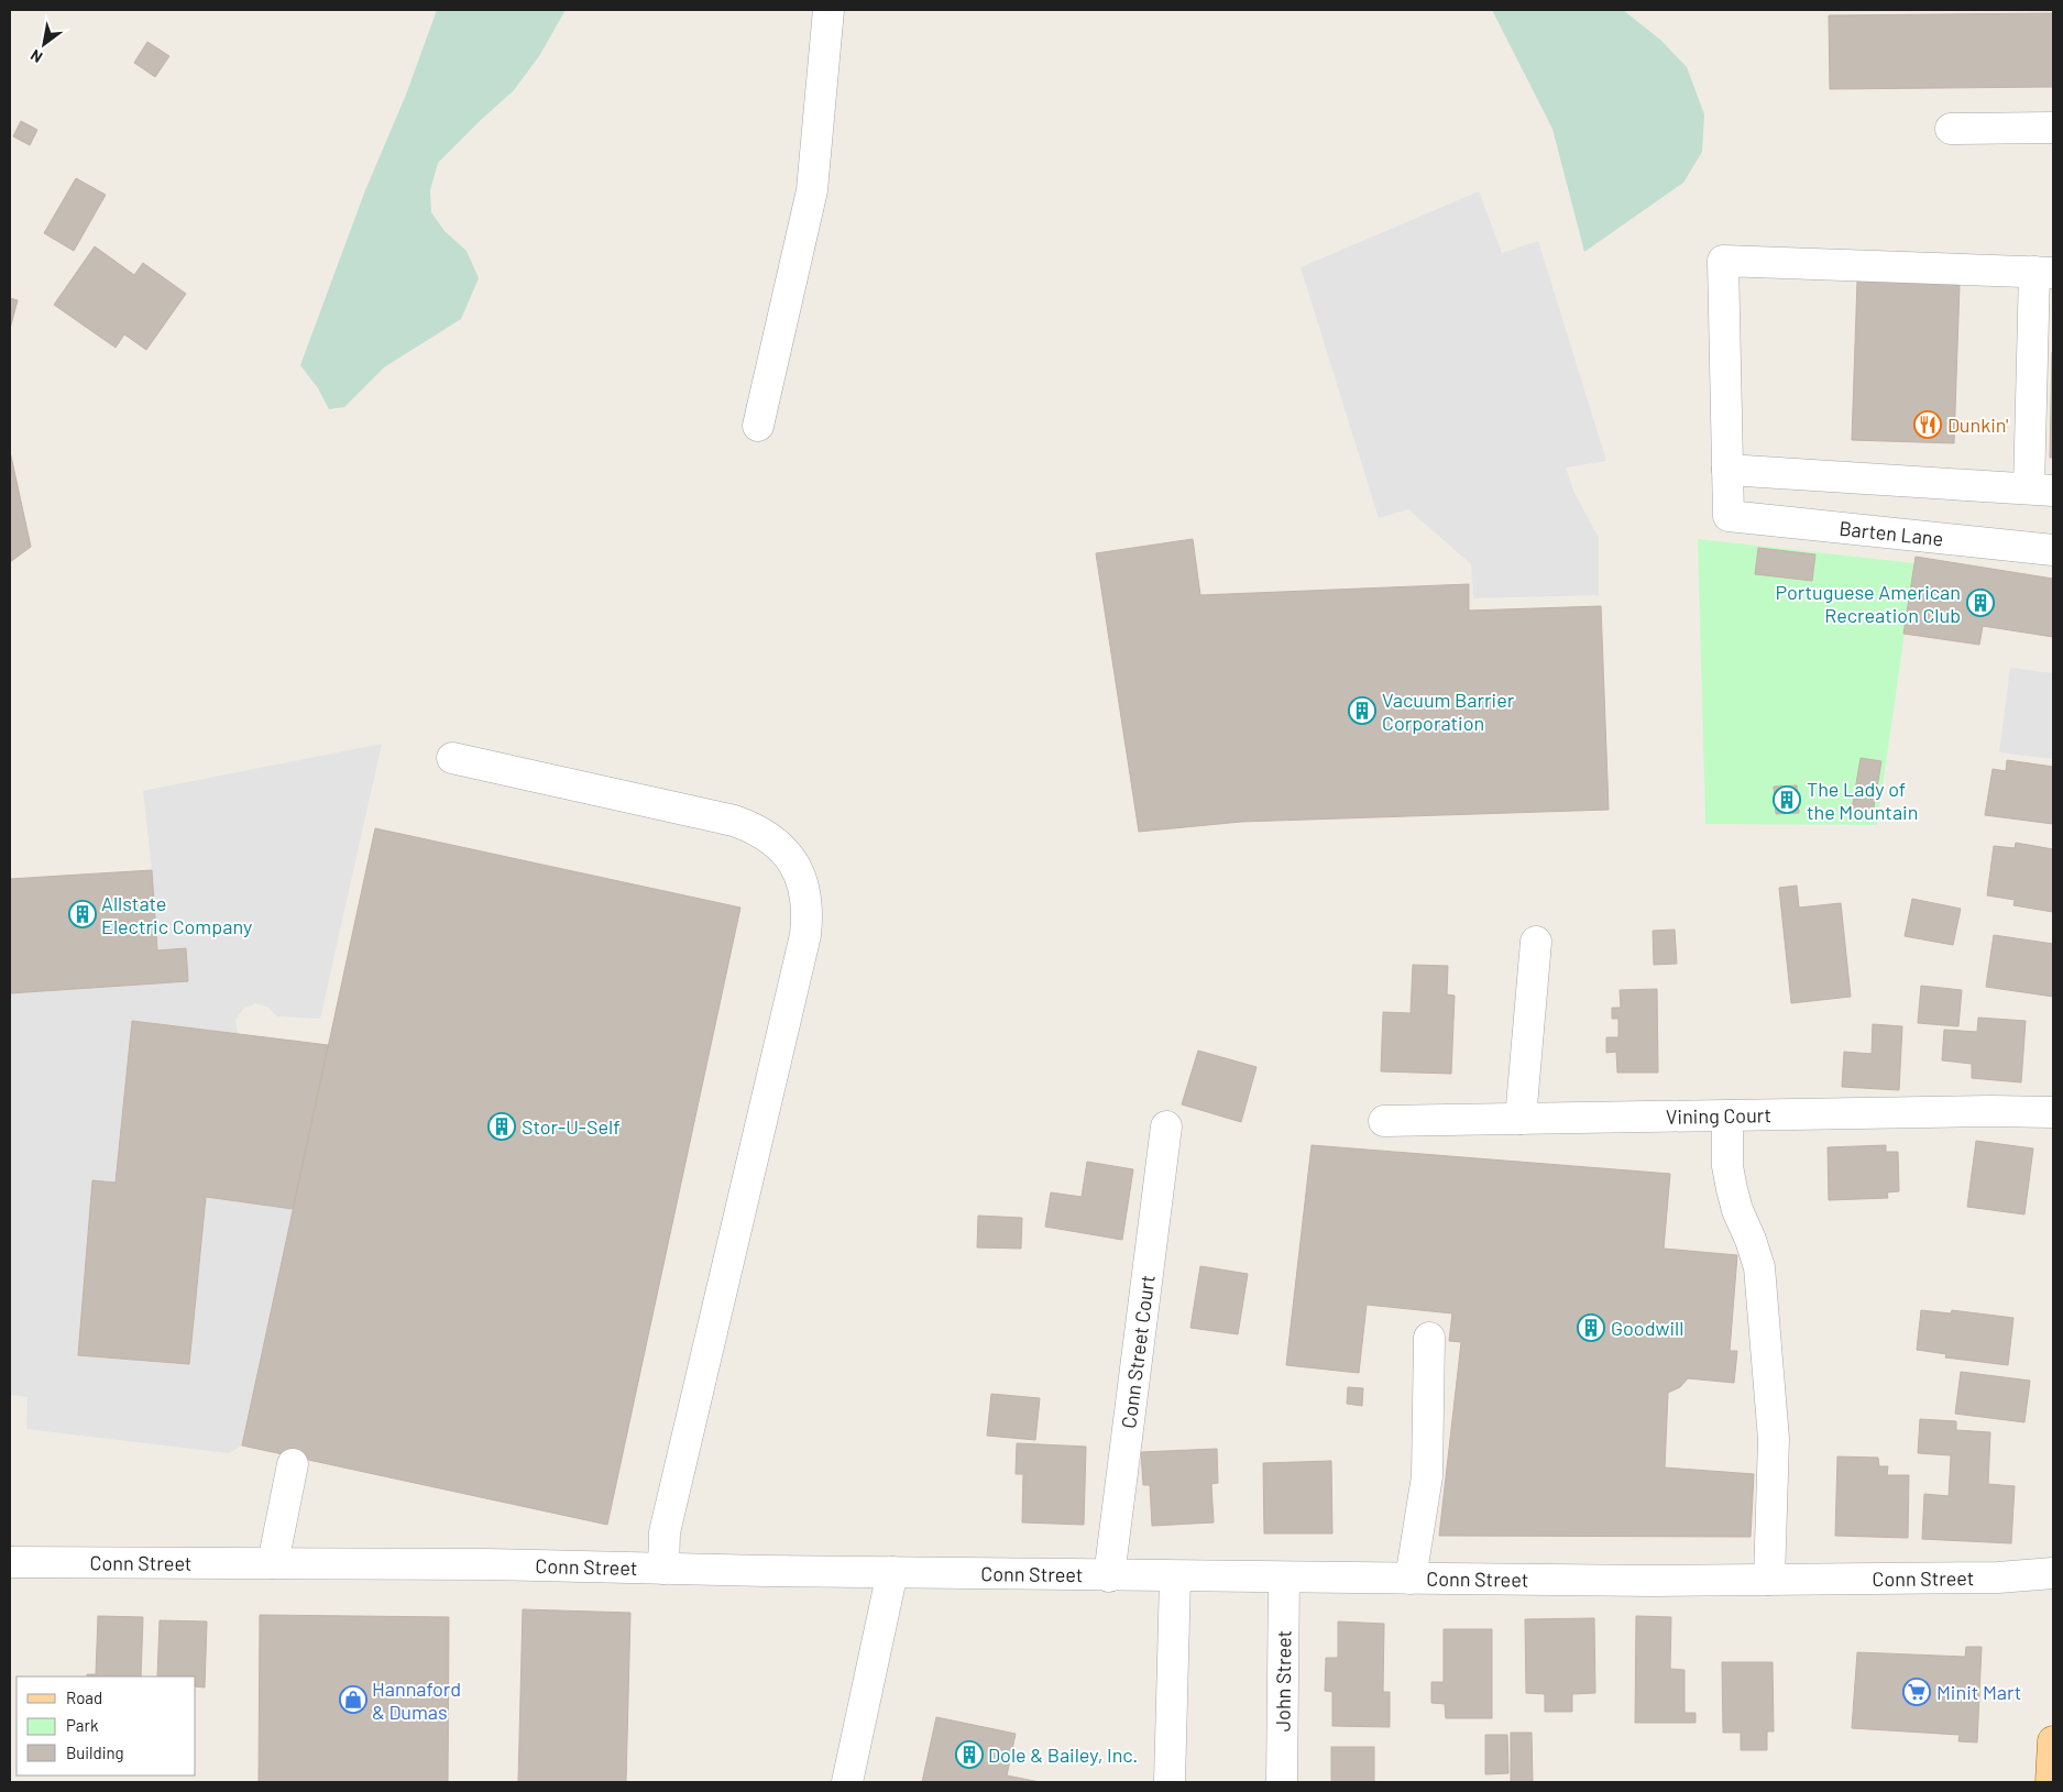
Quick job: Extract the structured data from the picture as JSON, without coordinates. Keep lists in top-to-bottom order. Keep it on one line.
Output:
{"streets":{"street":["Barten Lane","Vining Court","Conn Street Court","Conn Street","John Street"]},"crossings":[["Conn Street Court","Conn Street"],["Conn Street","John Street"]],"places":{"restaurant":["Dunkin'"],"building":["Portuguese American Recreation Club","Vacuum Barrier Corporation","The Lady of the Mountain","Allstate Electric Company","Stor-U-Self","Goodwill","Dole & Bailey, Inc."],"supermarket":["Minit Mart"],"shop":["Hannaford & Dumas"]},"legend":["Road","Park","Building"],"north":"bottom left"}
